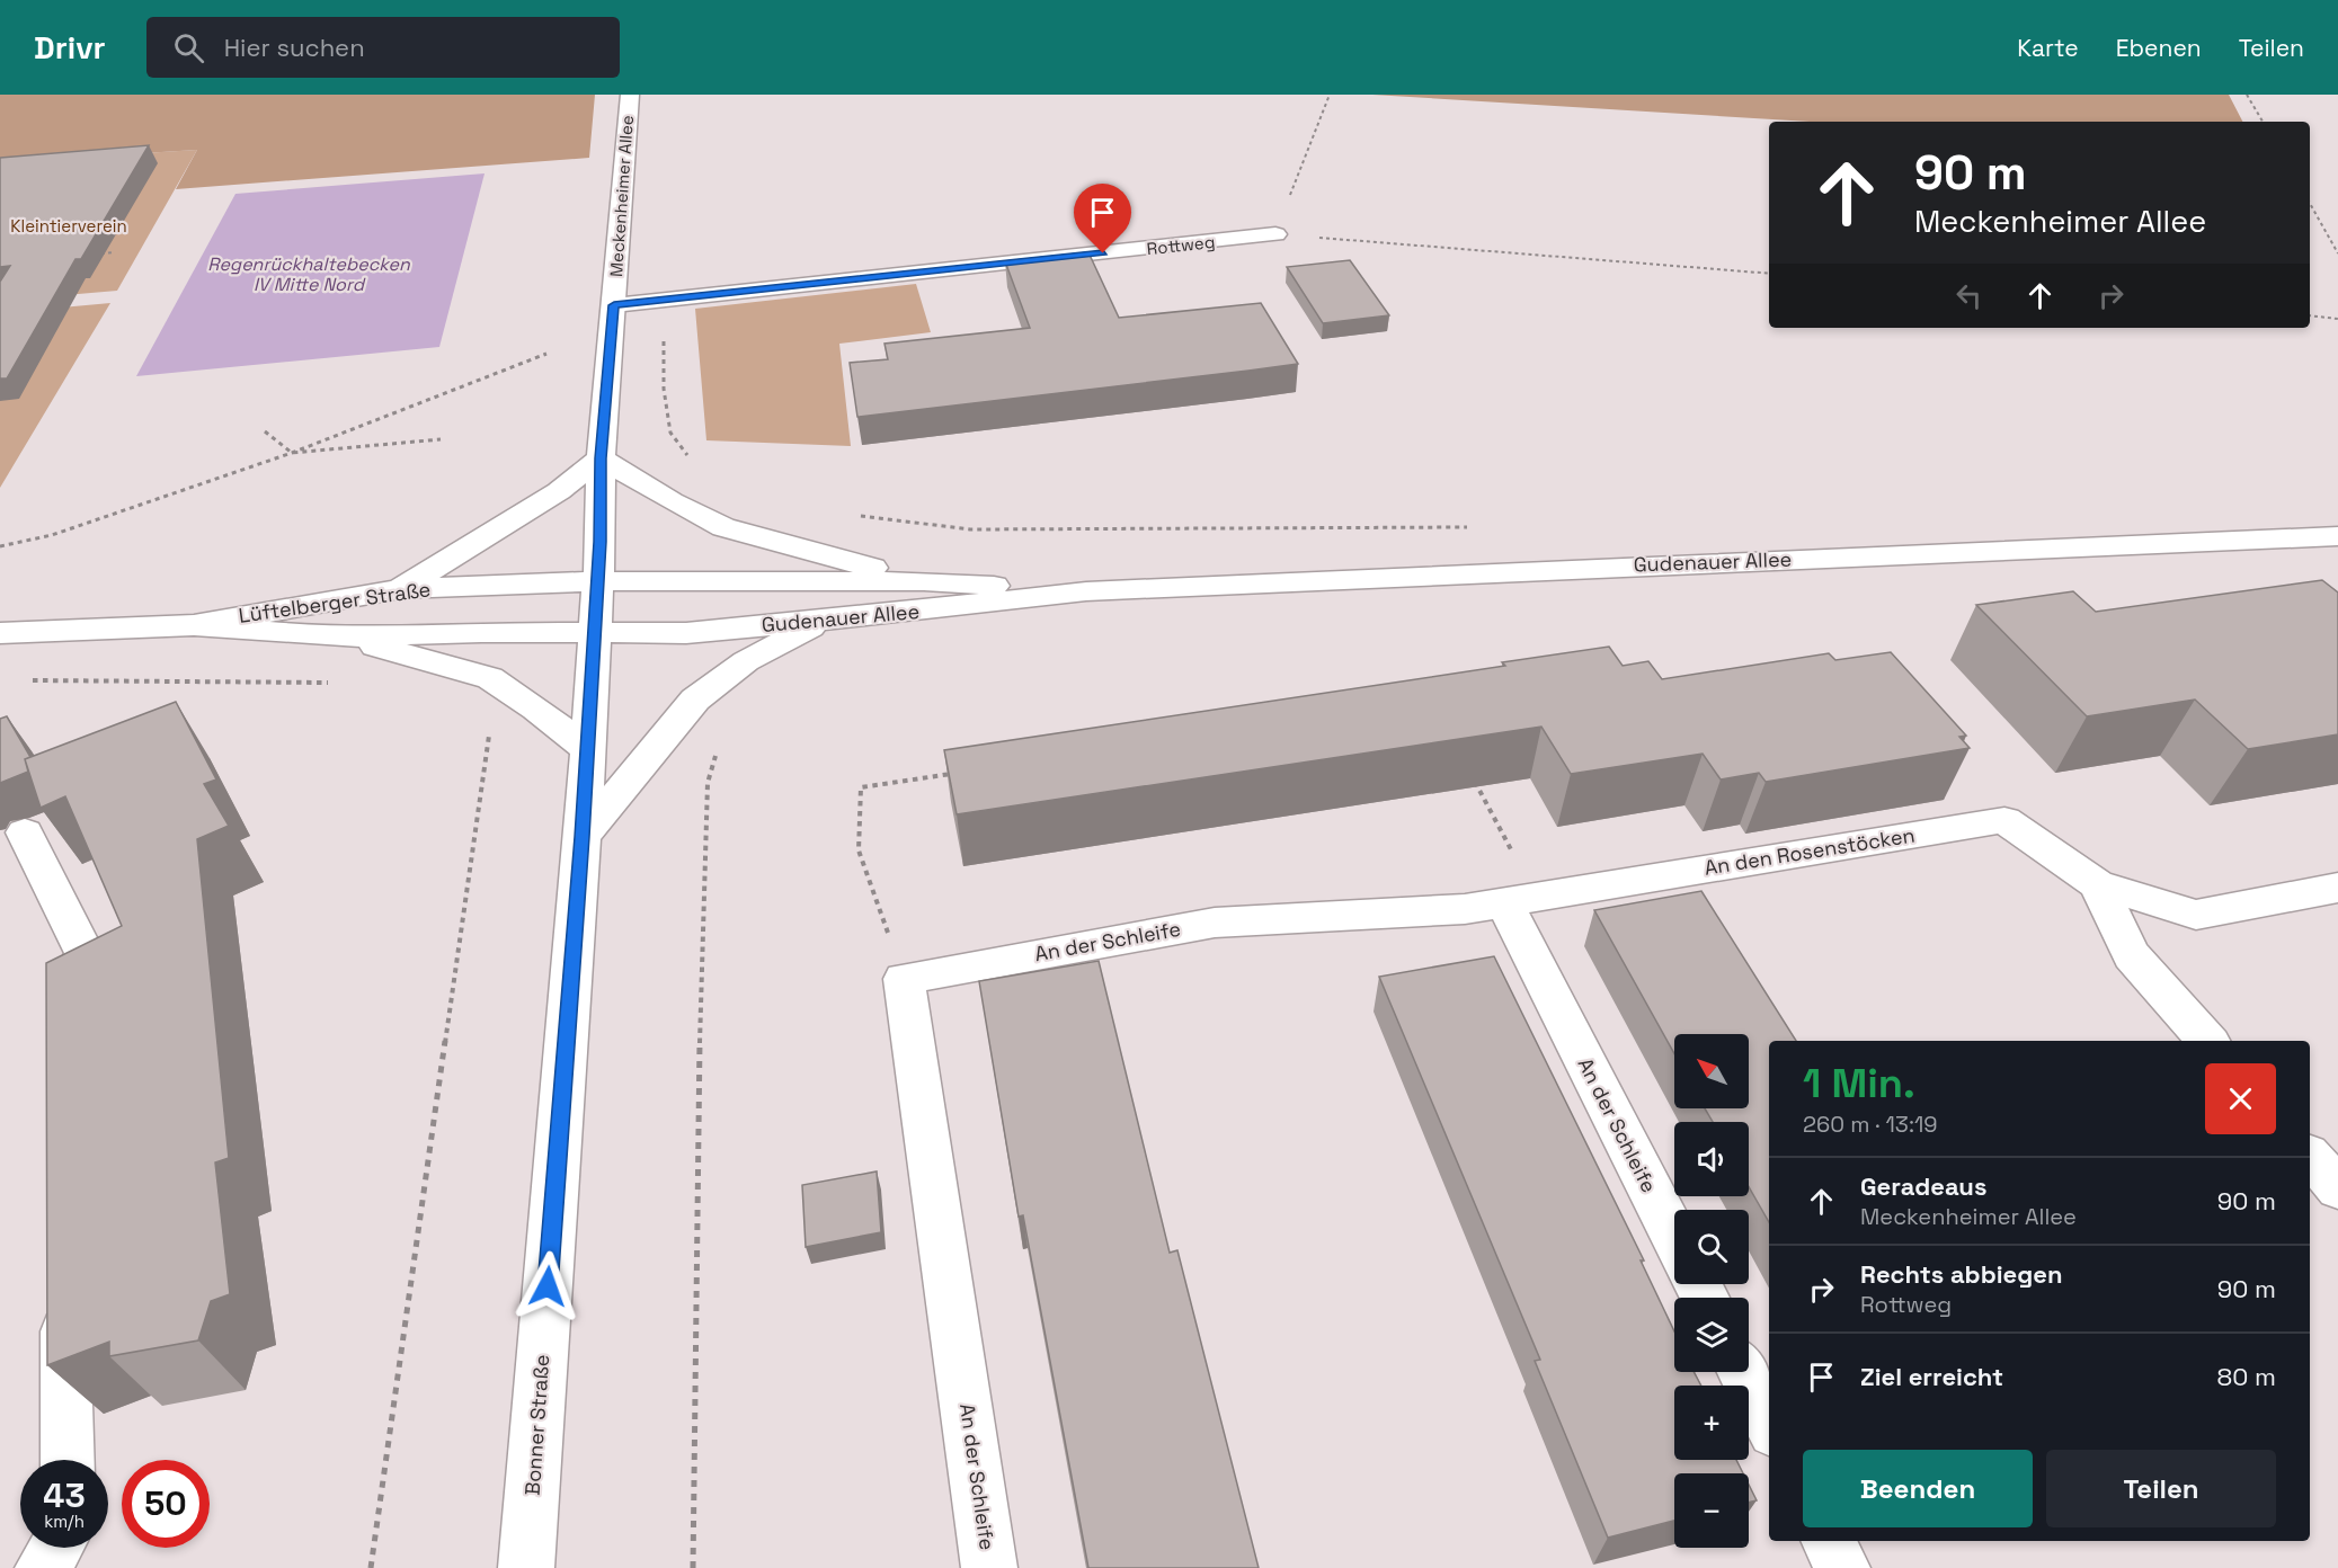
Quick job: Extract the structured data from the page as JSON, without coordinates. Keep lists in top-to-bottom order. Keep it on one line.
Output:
{"streets":{"main road":["Meckenheimer Allee","Rottweg","Gudenauer Allee","Lüftelberger Straße","An den Rosenstöcken","An der Schleife","Bonner Straße"]},"crossings":[["Meckenheimer Allee","Rottweg"],["Meckenheimer Allee","Gudenauer Allee"],["Meckenheimer Allee","Lüftelberger Straße"],["Meckenheimer Allee","Bonner Straße"],["Gudenauer Allee","Lüftelberger Straße"],["Gudenauer Allee","Bonner Straße"],["Lüftelberger Straße","Bonner Straße"],["An den Rosenstöcken","An der Schleife"]],"water":["Regenrückhaltebecken IV Mitte Nord"],"parks":["Kleintierverein"],"north":"top left","page":{"header":"Drivr","search":"Hier suchen","nav":["Karte","Ebenen","Teilen"],"turn":["90 m","Meckenheimer Allee"],"map_buttons":["+","−"],"heading":["1 Min.","260 m · 13:19"],"list":[{"name":"Geradeaus","note":"Meckenheimer Allee","value":"90 m"},{"name":"Rechts abbiegen","note":"Rottweg","value":"90 m"},{"name":"Ziel erreicht","value":"80 m"}],"buttons":["Beenden","Teilen"],"speed":"43 km/h","limit":"50"}}
